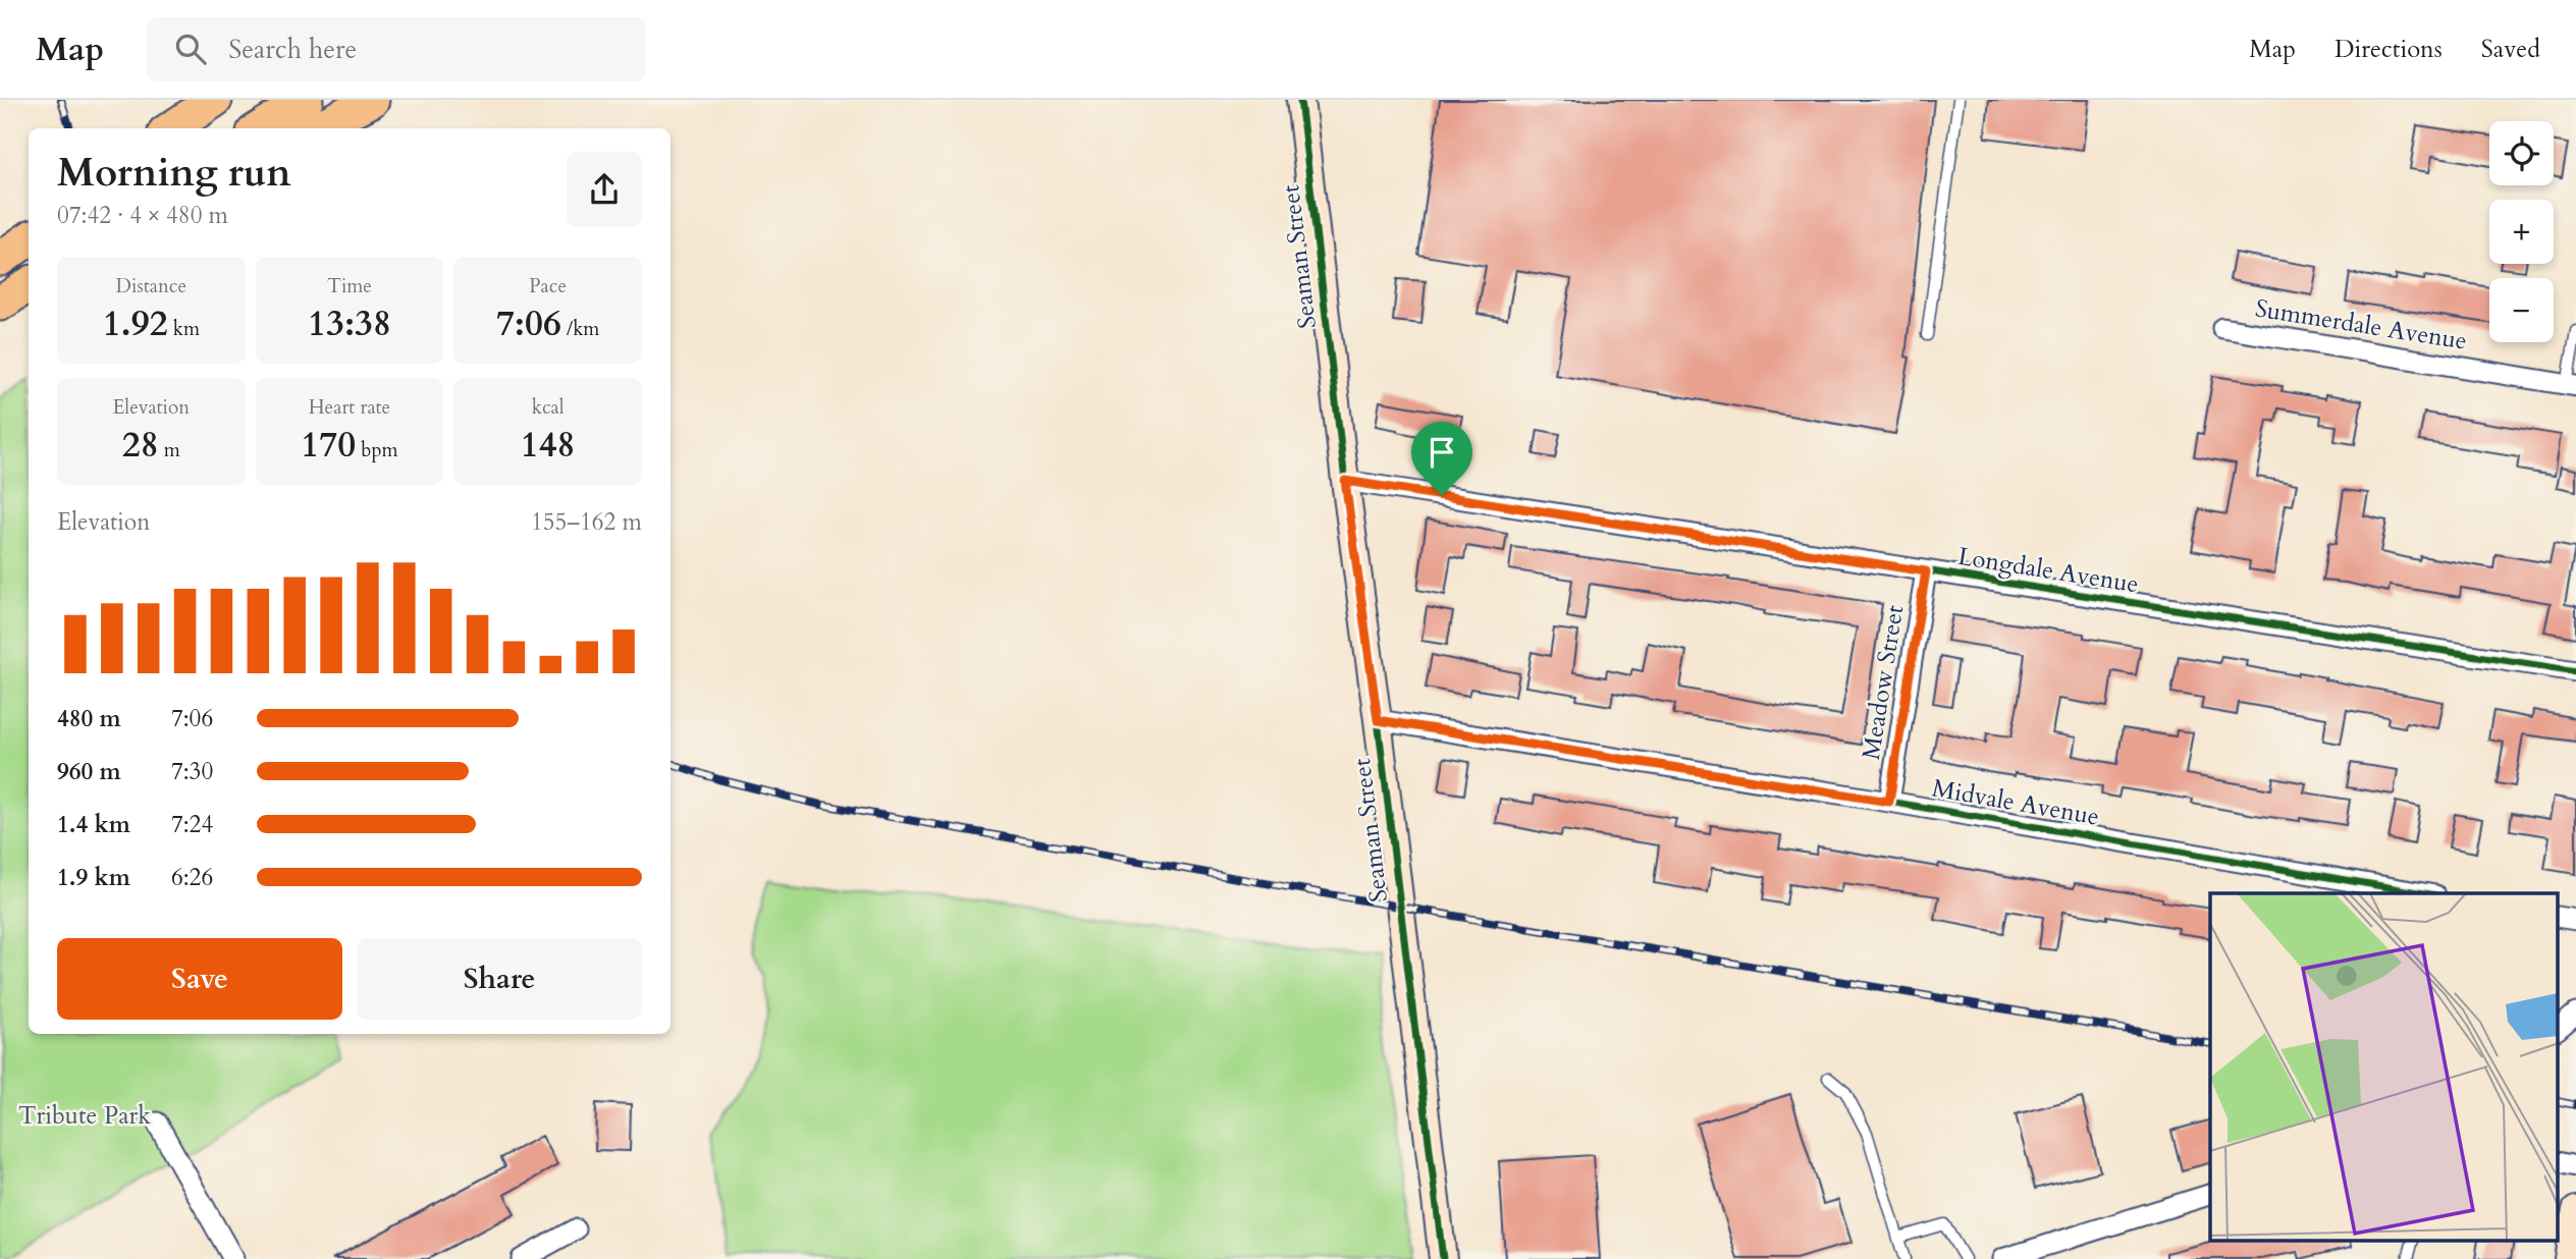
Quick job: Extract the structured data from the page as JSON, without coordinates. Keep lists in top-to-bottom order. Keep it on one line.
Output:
{"streets":{"street":["Seaman Street","Summerdale Avenue","Longdale Avenue","Meadow Street","Midvale Avenue"]},"crossings":[["Seaman Street","Longdale Avenue"],["Seaman Street","Midvale Avenue"],["Longdale Avenue","Meadow Street"],["Meadow Street","Midvale Avenue"]],"parks":["Tribute Park"],"page":{"header":"Map","search":"Search here","nav":["Map","Directions","Saved"],"map_buttons":["+","−"],"heading":["Morning run","07:42 · 4 × 480 m"],"stats":[["Distance","1.92 km"],["Time","13:38"],["Pace","7:06 /km"],["Elevation","28 m"],["Heart rate","170 bpm"],["kcal","148"]],"chart":["Elevation","155–162 m"],"list":[{"name":"480 m","note":"7:06"},{"name":"960 m","note":"7:30"},{"name":"1.4 km","note":"7:24"},{"name":"1.9 km","note":"6:26"}],"buttons":["Save","Share"]}}
